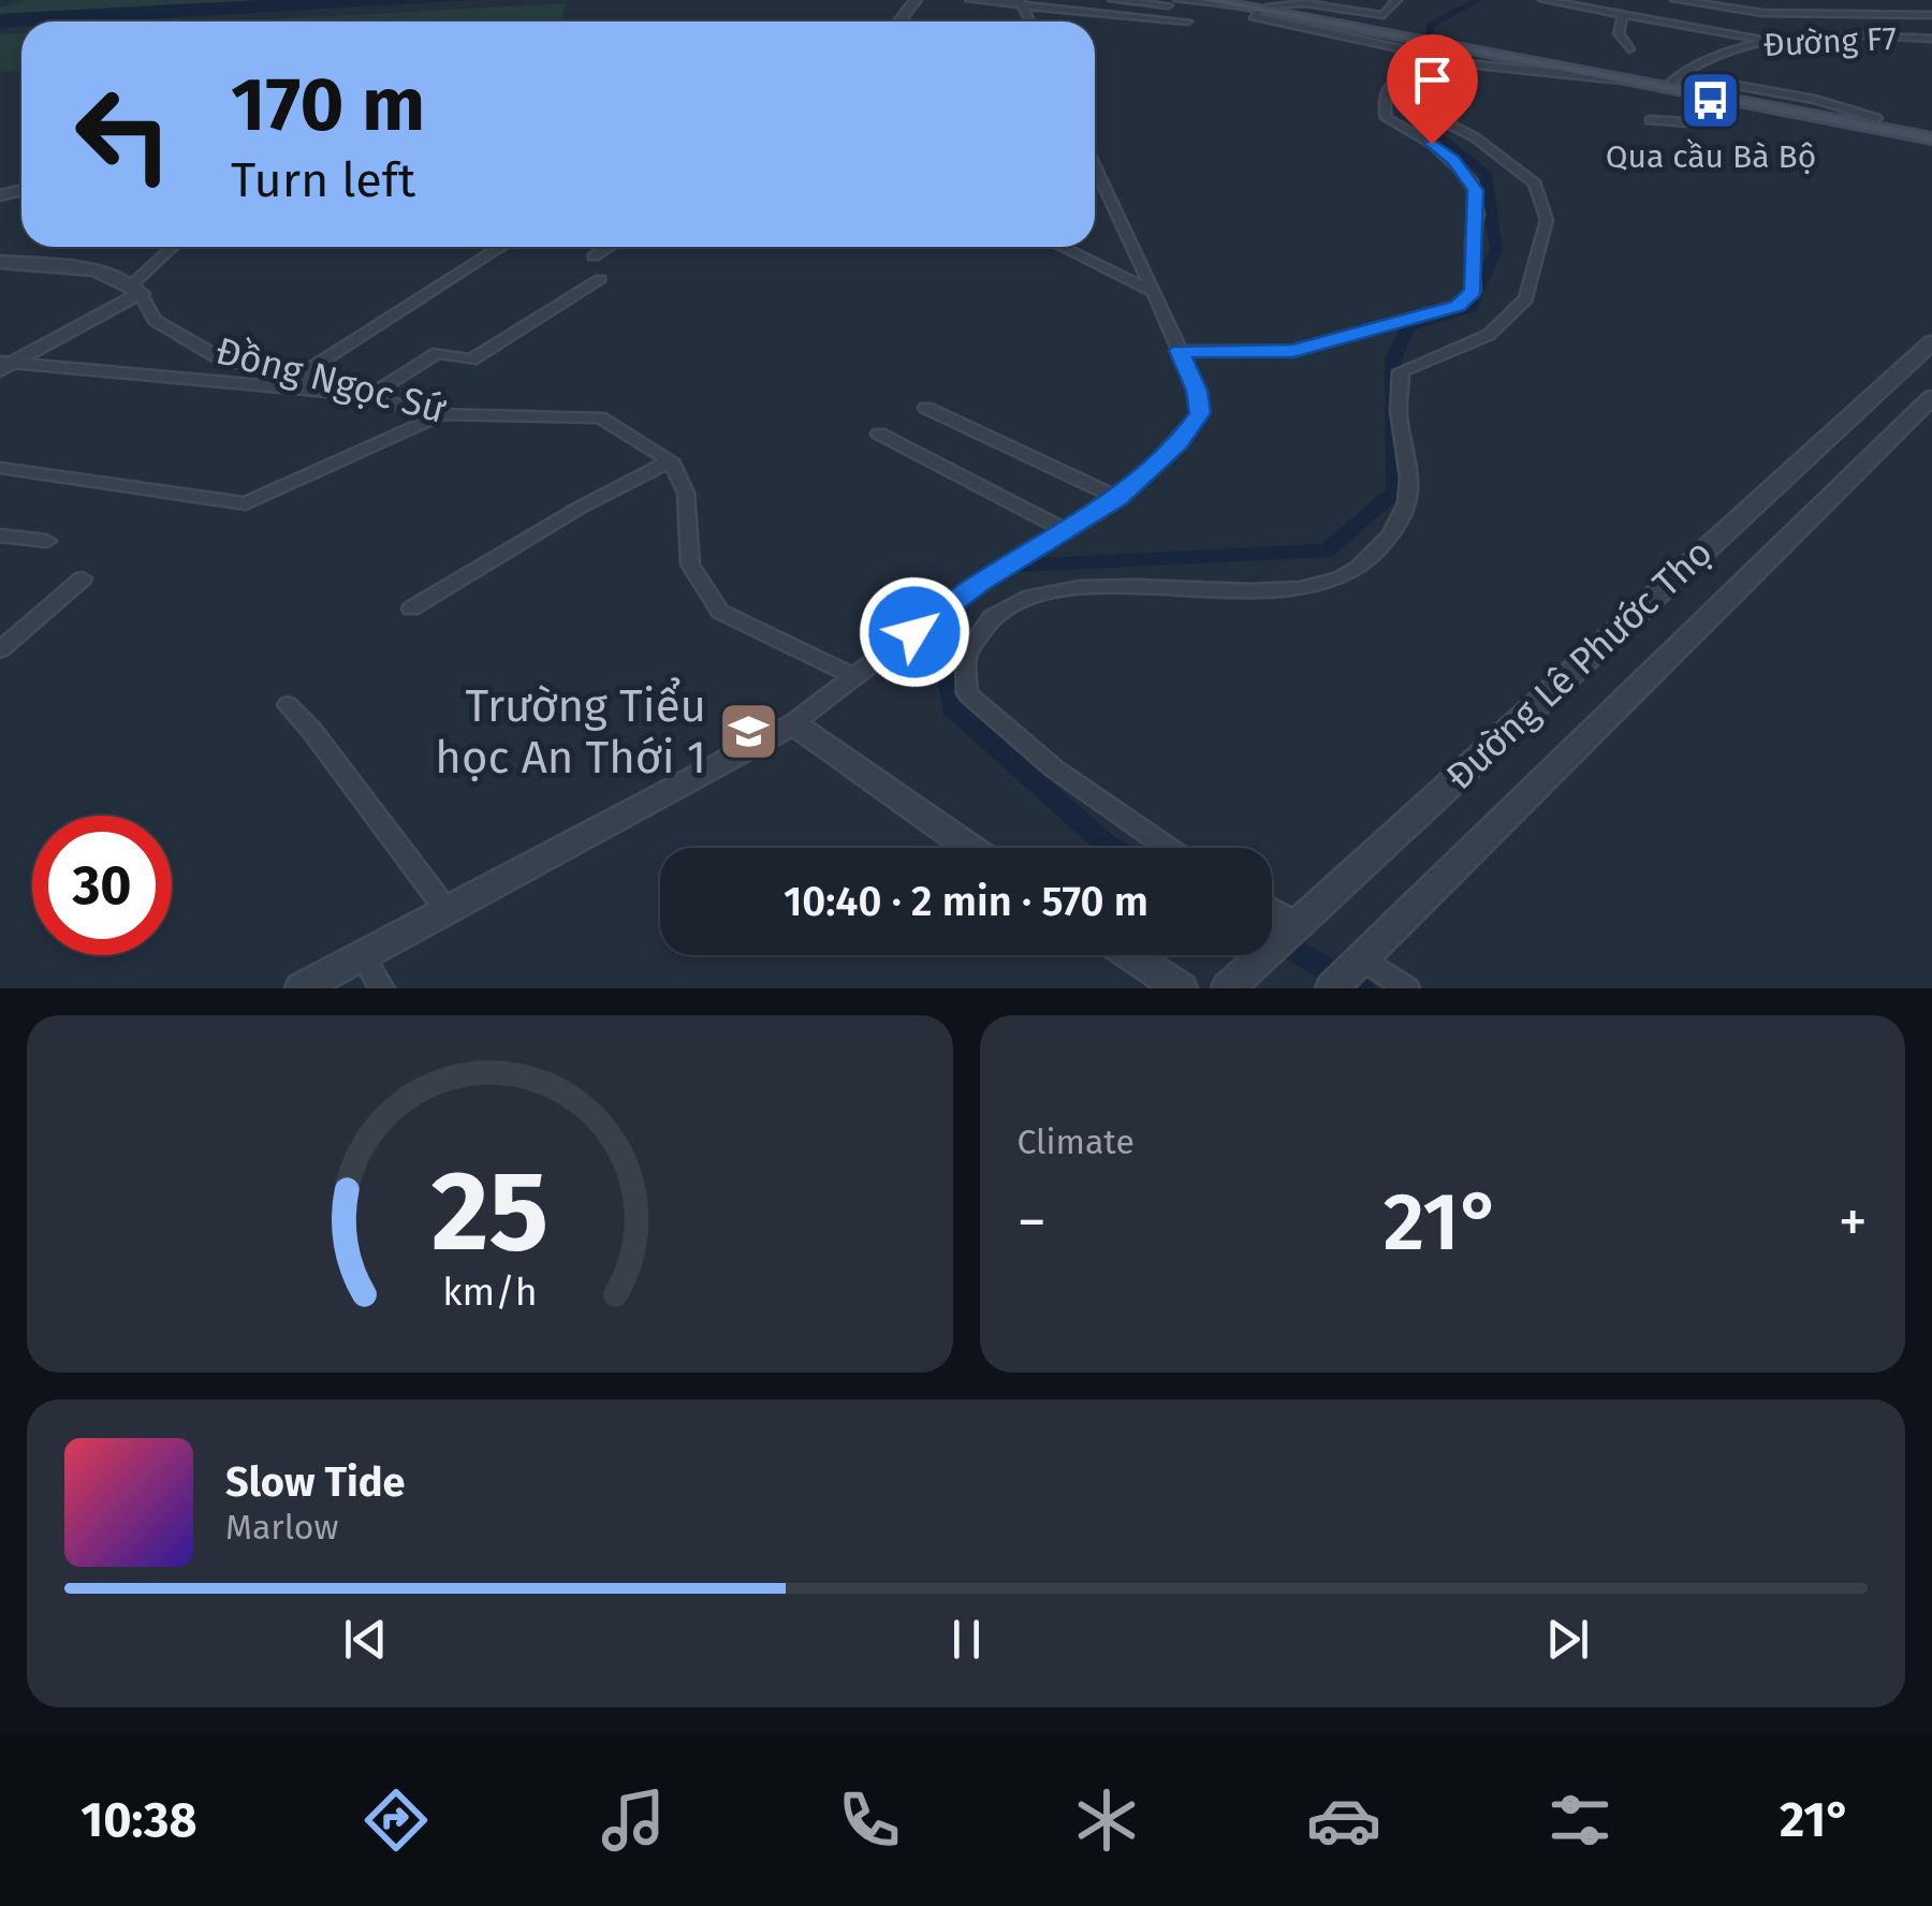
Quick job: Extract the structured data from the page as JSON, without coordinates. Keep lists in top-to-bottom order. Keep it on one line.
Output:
{"streets":{"street":["Đường F7","Đồng Ngọc Sứ","Đường Lê Phước Thọ"]},"places":{"bus stop":["Qua cầu Bà Bộ"],"school or university":["Trường Tiểu học An Thới 1"]},"page":{"turn":["170 m","Turn left"],"limit":"30","trip":"10:40 · 2 min · 570 m","tile":"Climate","heat":["−","21°","+"],"song":["Slow Tide","Marlow"],"tabs":["10:38","21°"],"gauge":["25","km/h"]}}
